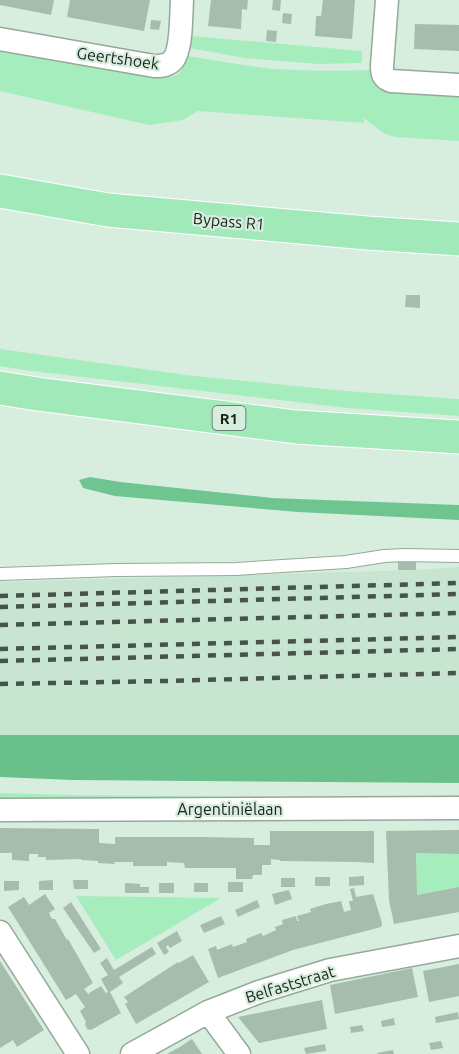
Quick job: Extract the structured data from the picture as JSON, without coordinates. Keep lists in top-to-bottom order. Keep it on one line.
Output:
{"streets":{"highway":["Bypass R1","R1"],"street":["Geertshoek","Argentiniëlaan","Belfaststraat"]}}
